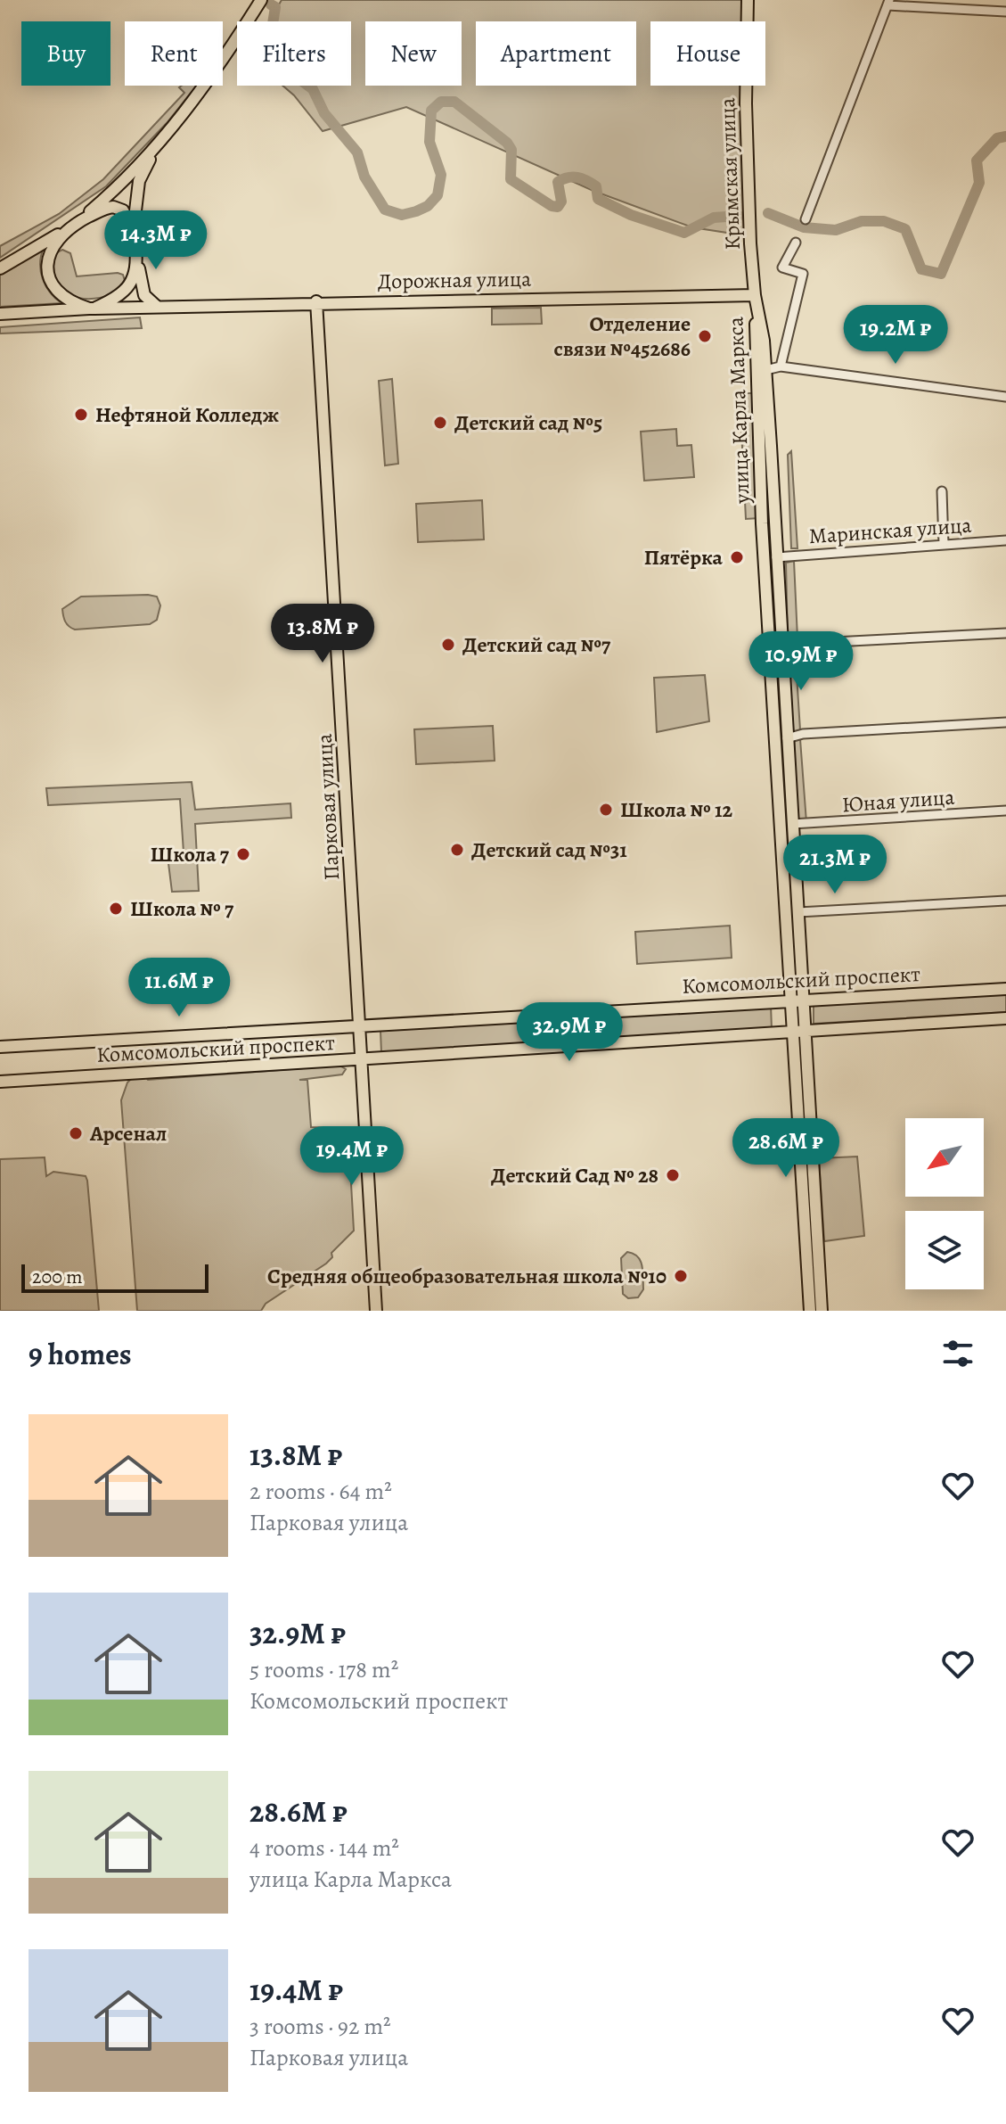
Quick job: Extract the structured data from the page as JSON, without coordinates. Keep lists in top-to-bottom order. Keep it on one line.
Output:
{"streets":{"main road":["Крымская улица","Дорожная улица","улица Карла Маркса","Парковая улица","Комсомольский проспект"],"street":["Маринская улица","Юная улица"]},"crossings":[["Крымская улица","Дорожная улица"],["Крымская улица","улица Карла Маркса"],["Дорожная улица","улица Карла Маркса"],["Дорожная улица","Парковая улица"],["улица Карла Маркса","Маринская улица"],["улица Карла Маркса","Юная улица"],["улица Карла Маркса","Комсомольский проспект"],["Парковая улица","Комсомольский проспект"]],"places":["Отделение связи №452686","Нефтяной Колледж","Детский сад №5","Пятёрка","Детский сад №7","Школа № 12","Детский сад №31","Школа 7","Школа № 7","Арсенал","Детский Сад № 28","Средняя общеобразовательная школа №10"],"scale_bar":"200 m","north":"bottom left","page":{"chip":["Buy","Rent","Filters","New","Apartment","House"],"price":["14.3M ₽","19.2M ₽","13.8M ₽","10.9M ₽","21.3M ₽","11.6M ₽","32.9M ₽","28.6M ₽","19.4M ₽"],"scale":"200 m","heading":"9 homes","list":[{"name":"13.8M ₽","note":"2 rooms · 64 m² · Парковая улица"},{"name":"32.9M ₽","note":"5 rooms · 178 m² · Комсомольский проспект"},{"name":"28.6M ₽","note":"4 rooms · 144 m² · улица Карла Маркса"},{"name":"19.4M ₽","note":"3 rooms · 92 m² · Парковая улица"}]}}
